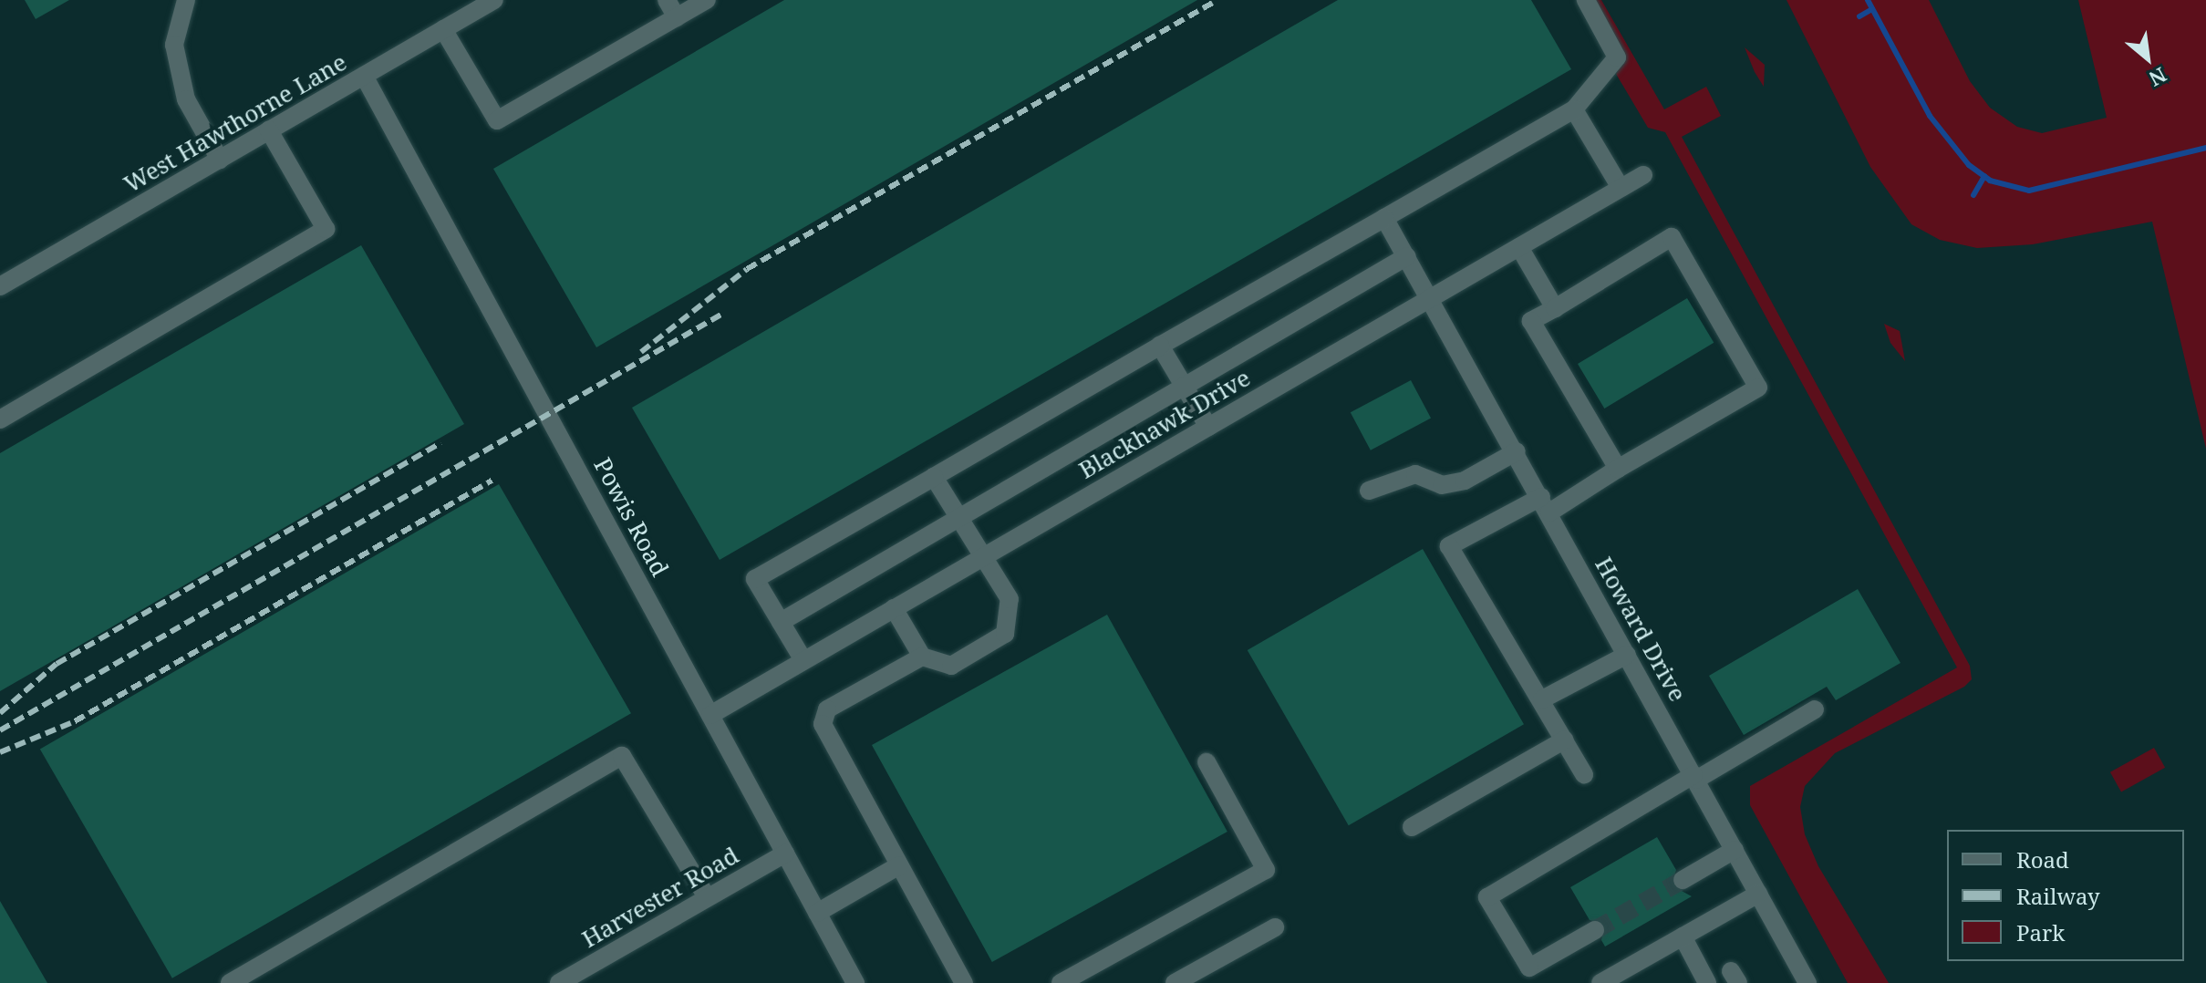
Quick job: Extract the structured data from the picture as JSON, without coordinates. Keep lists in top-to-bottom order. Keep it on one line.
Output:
{"streets":{"street":["West Hawthorne Lane","Blackhawk Drive","Powis Road","Howard Drive","Harvester Road"]},"crossings":[["West Hawthorne Lane","Powis Road"],["Blackhawk Drive","Powis Road"],["Blackhawk Drive","Howard Drive"],["Powis Road","Harvester Road"]],"legend":["Road","Railway","Park"],"north":"bottom right"}
